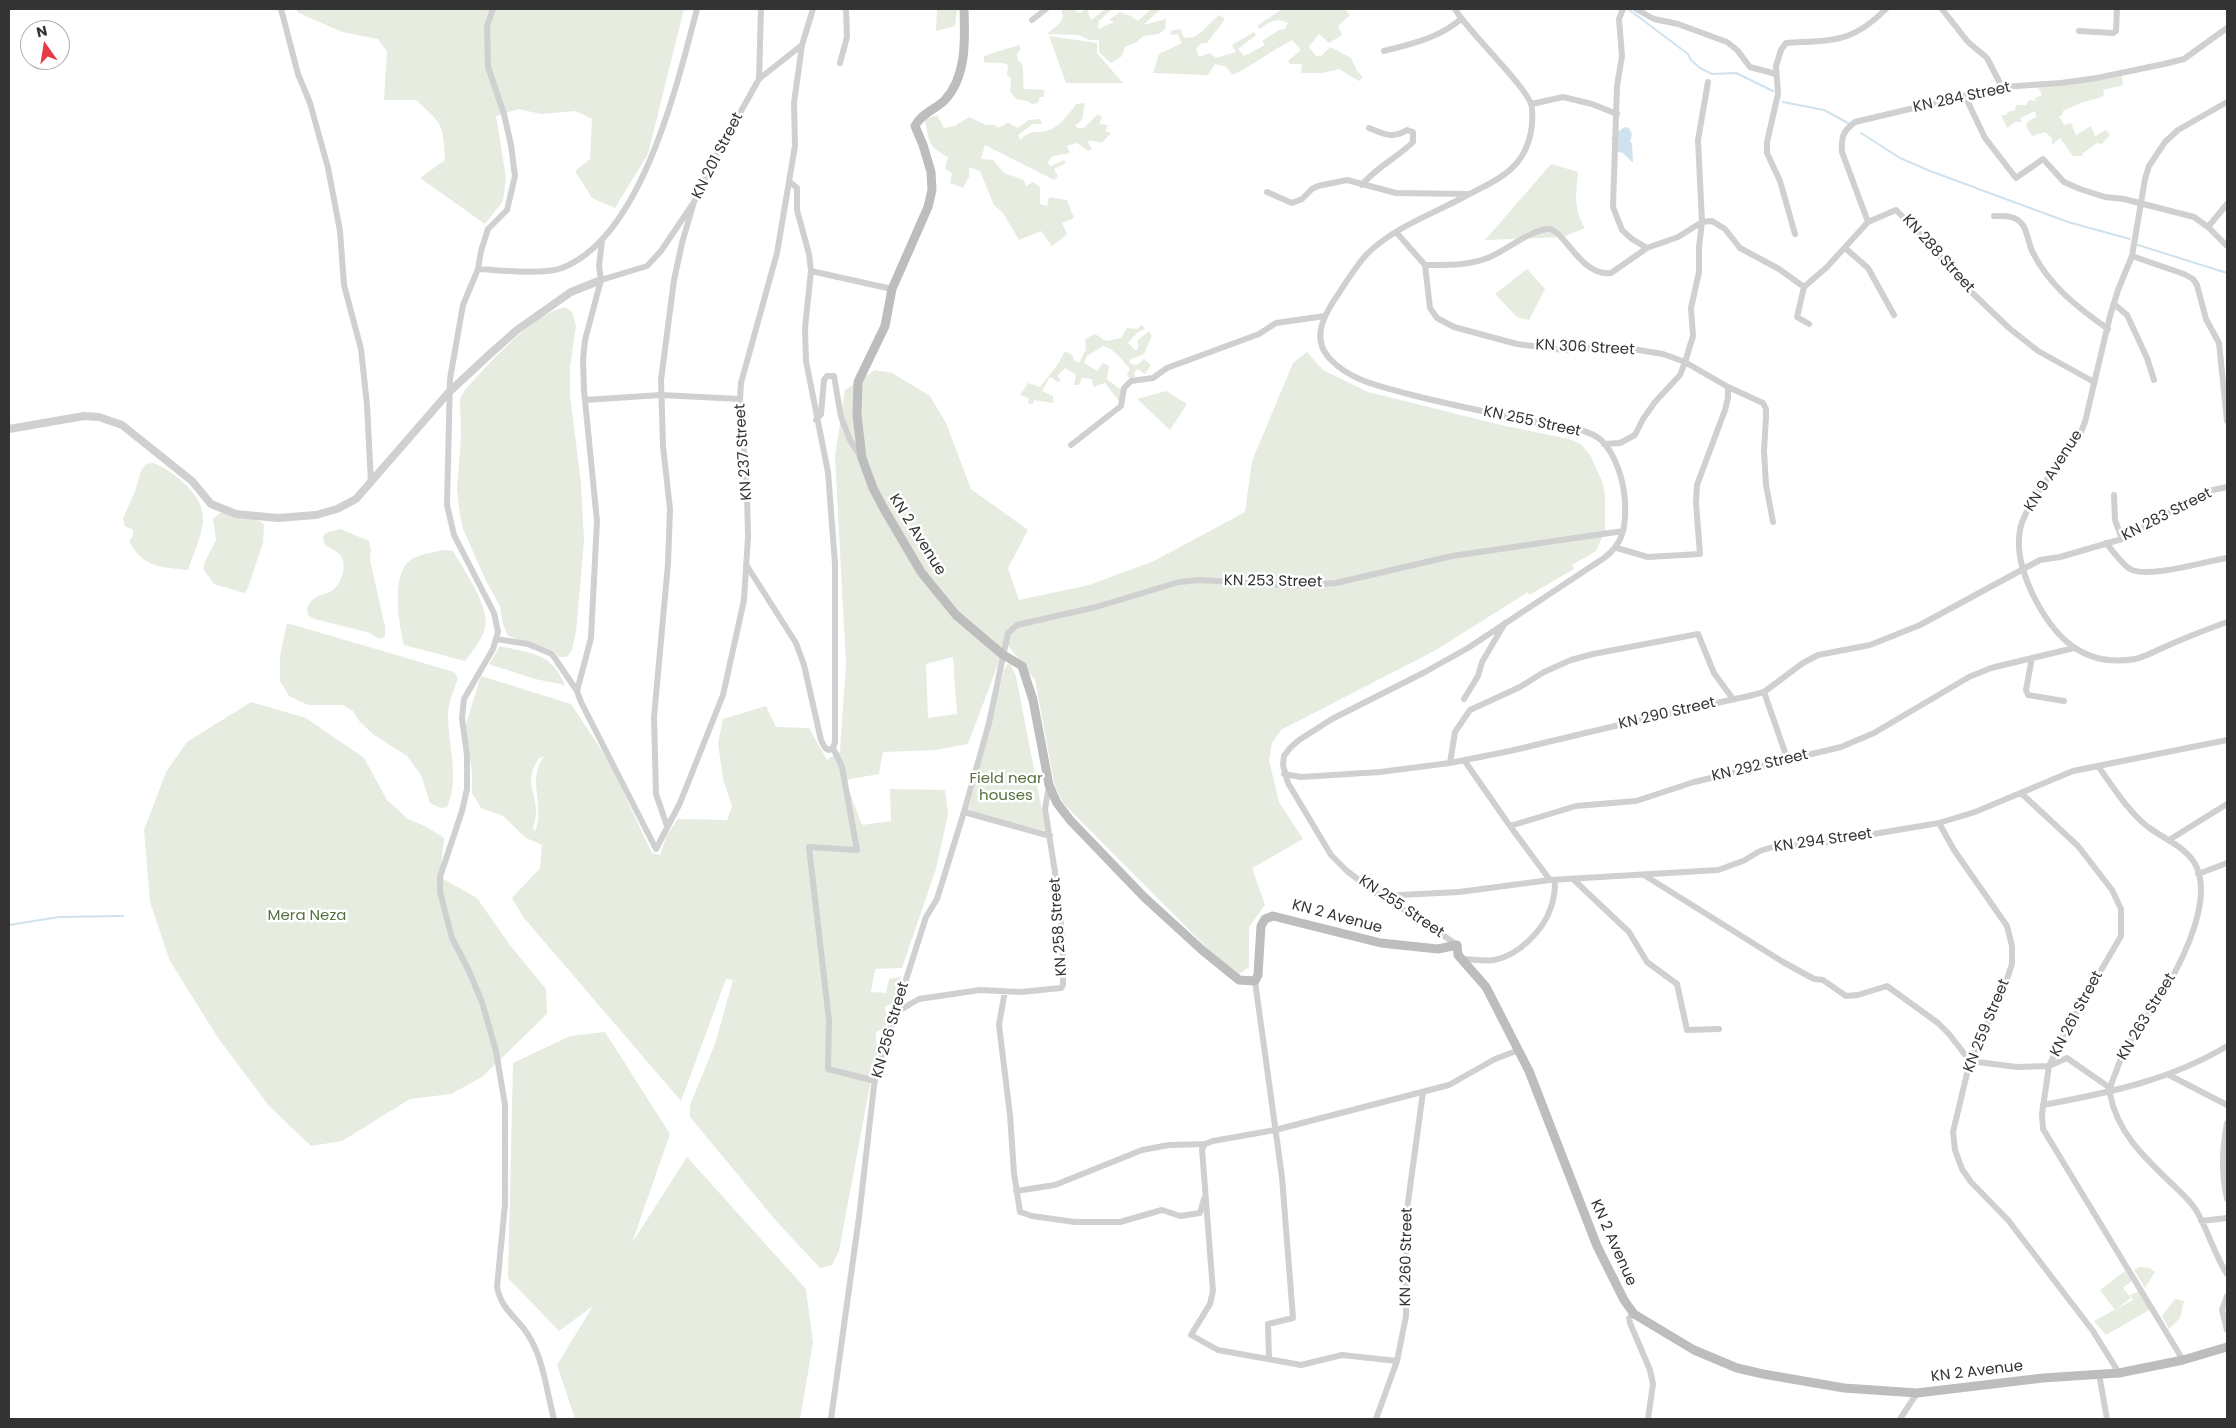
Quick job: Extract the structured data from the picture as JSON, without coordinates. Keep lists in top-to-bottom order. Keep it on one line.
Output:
{"streets":{"main road":["KN 2 Avenue"],"street":["KN 284 Street","KN 201 Street","KN 288 Street","KN 306 Street","KN 255 Street","KN 237 Street","KN 9 Avenue","KN 283 Street","KN 253 Street","KN 290 Street","KN 292 Street","KN 294 Street","KN 258 Street","KN 261 Street","KN 263 Street","KN 259 Street","KN 256 Street","KN 260 Street"]},"crossings":[["KN 284 Street","KN 288 Street"],["KN 201 Street","KN 237 Street"],["KN 288 Street","KN 9 Avenue"],["KN 255 Street","KN 2 Avenue"],["KN 255 Street","KN 253 Street"],["KN 255 Street","KN 290 Street"],["KN 255 Street","KN 294 Street"],["KN 9 Avenue","KN 283 Street"],["KN 9 Avenue","KN 290 Street"],["KN 9 Avenue","KN 292 Street"],["KN 283 Street","KN 290 Street"],["KN 2 Avenue","KN 253 Street"],["KN 2 Avenue","KN 258 Street"],["KN 2 Avenue","KN 261 Street"],["KN 2 Avenue","KN 259 Street"],["KN 2 Avenue","KN 256 Street"],["KN 253 Street","KN 256 Street"],["KN 294 Street","KN 261 Street"],["KN 294 Street","KN 263 Street"],["KN 294 Street","KN 259 Street"],["KN 258 Street","KN 256 Street"]],"parks":["Field near houses","Mera Neza"],"north":"top"}
